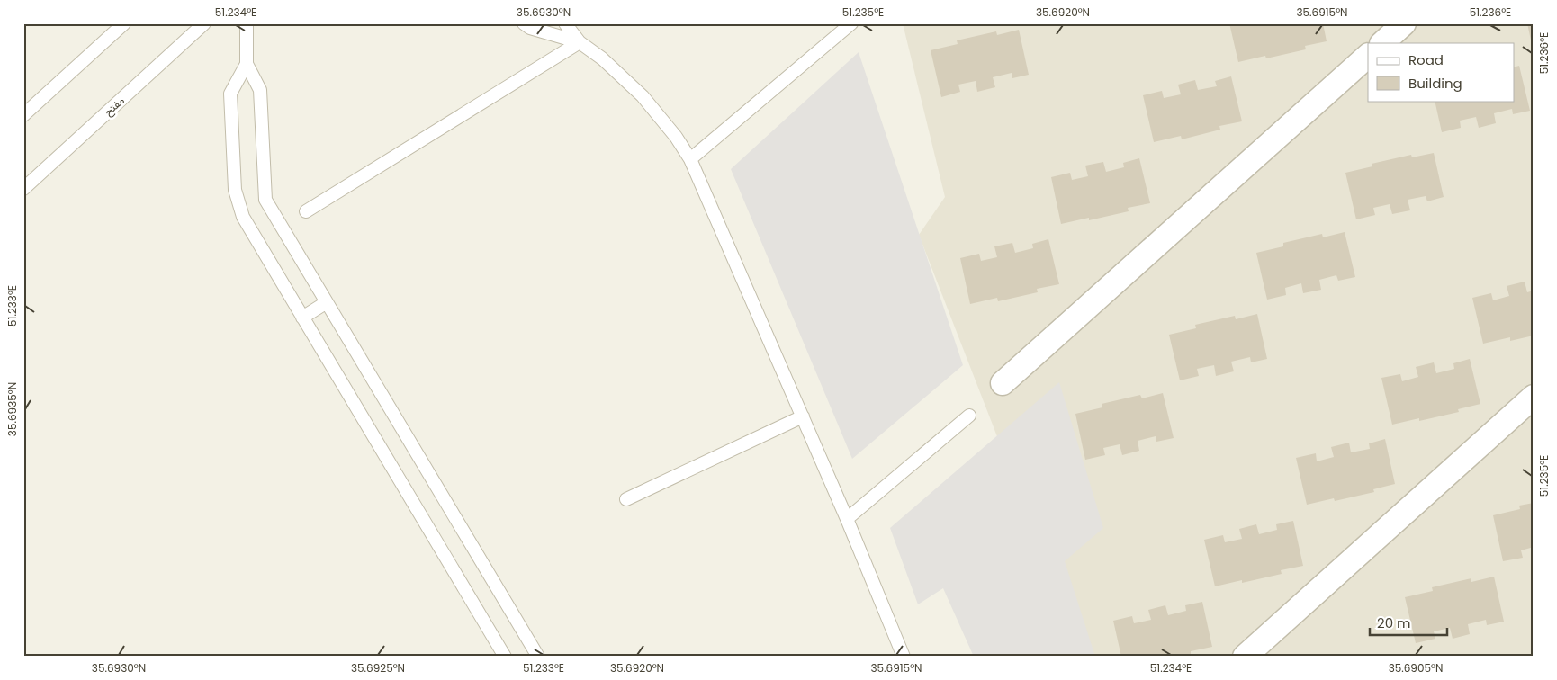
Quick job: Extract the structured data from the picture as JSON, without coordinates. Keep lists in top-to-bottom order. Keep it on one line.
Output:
{"streets":{"lane":["مفتح"]},"legend":["Road","Building"],"scale_bar":"20 m","coordinates":["51.234°E","35.6930°N","51.235°E","35.6920°N","35.6915°N","51.236°E","51.233°E","35.6935°N","35.6925°N","35.6905°N"]}
